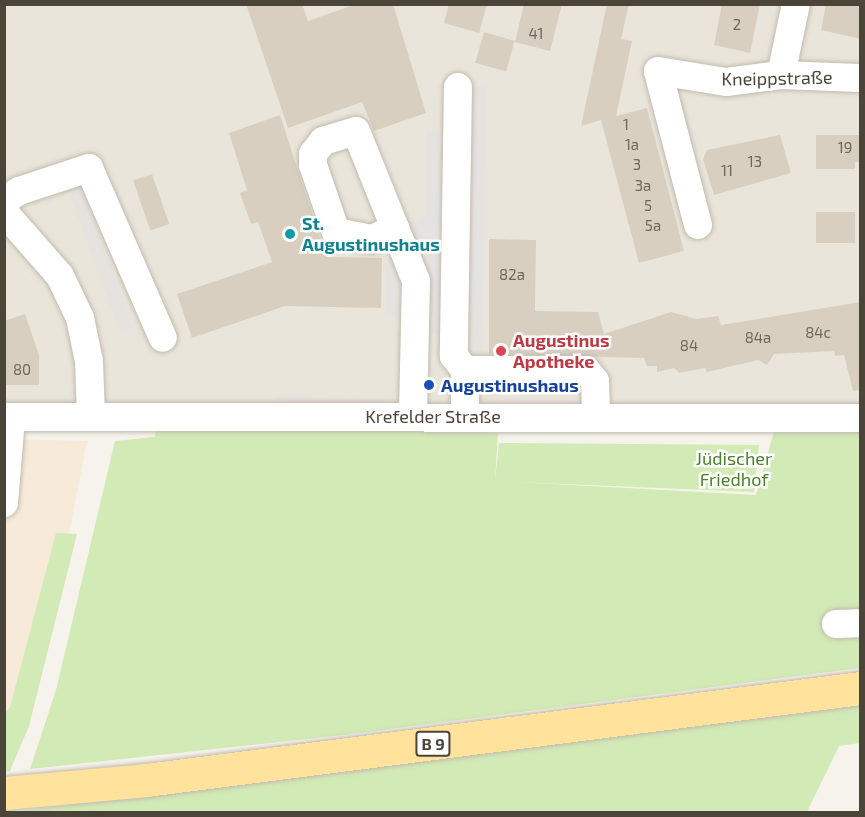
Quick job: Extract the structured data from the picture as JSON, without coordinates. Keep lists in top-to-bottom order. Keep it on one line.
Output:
{"streets":{"main road":["B 9"],"street":["Kneippstraße","Krefelder Straße"]},"parks":["Jüdischer Friedhof"],"places":["St. Augustinushaus","Augustinus Apotheke","Augustinushaus"],"house_numbers":["2","41","1","1a","19","13","3","11","3a","5","5a","82a","84c","84a","84","80"]}
